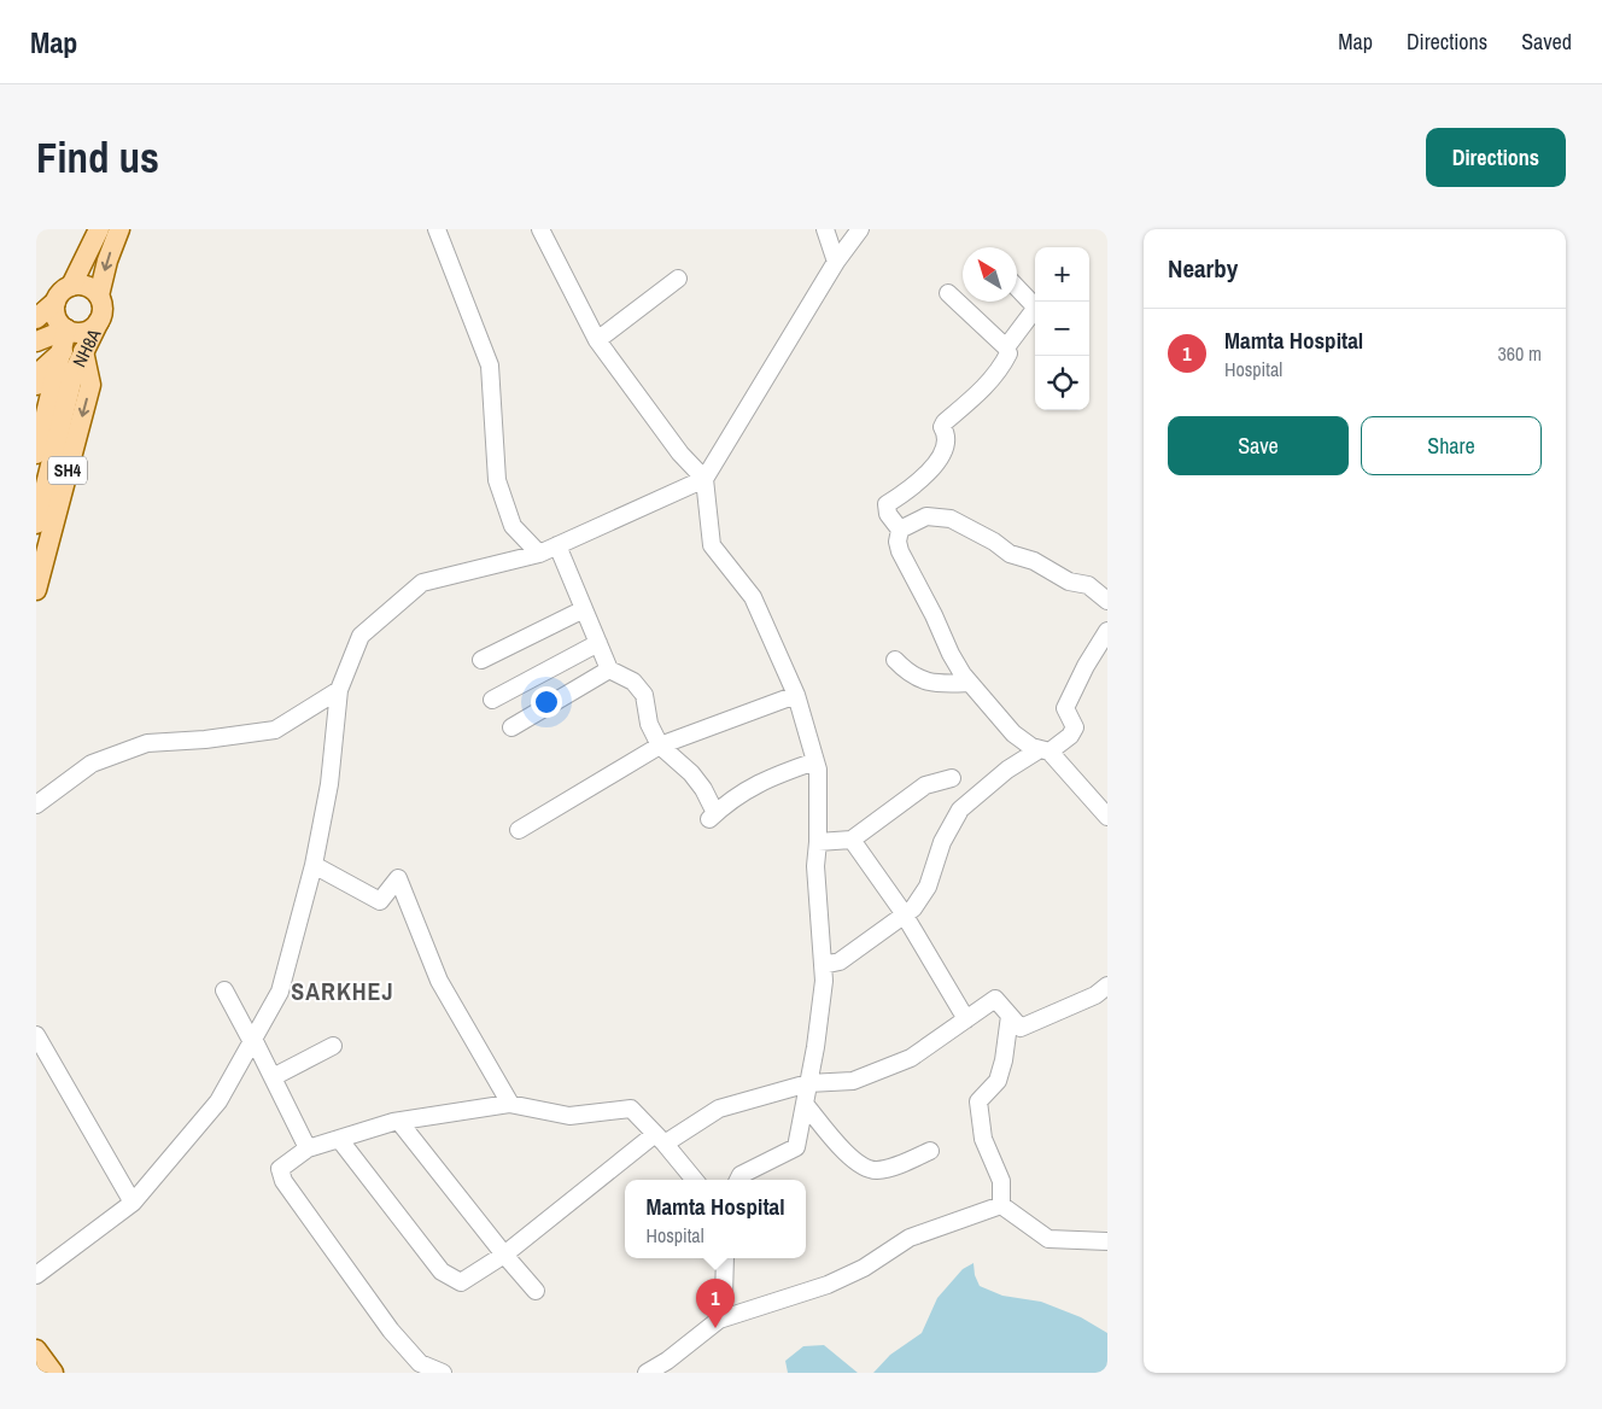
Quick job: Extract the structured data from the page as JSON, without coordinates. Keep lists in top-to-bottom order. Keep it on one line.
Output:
{"streets":{"main road":["NH8A","SH4"]},"crossings":[["NH8A","SH4"]],"districts":["SARKHEJ"],"north":"top left","page":{"header":"Map","nav":["Map","Directions","Saved"],"buttons":["Directions",["Save","Share"]],"title":"Find us","heading":"Nearby","map_buttons":["+","−"],"list":[{"mark":"1","name":"Mamta Hospital","note":"Hospital","value":"360 m"}],"popup":["Mamta Hospital","Hospital"],"pins":"1"}}
